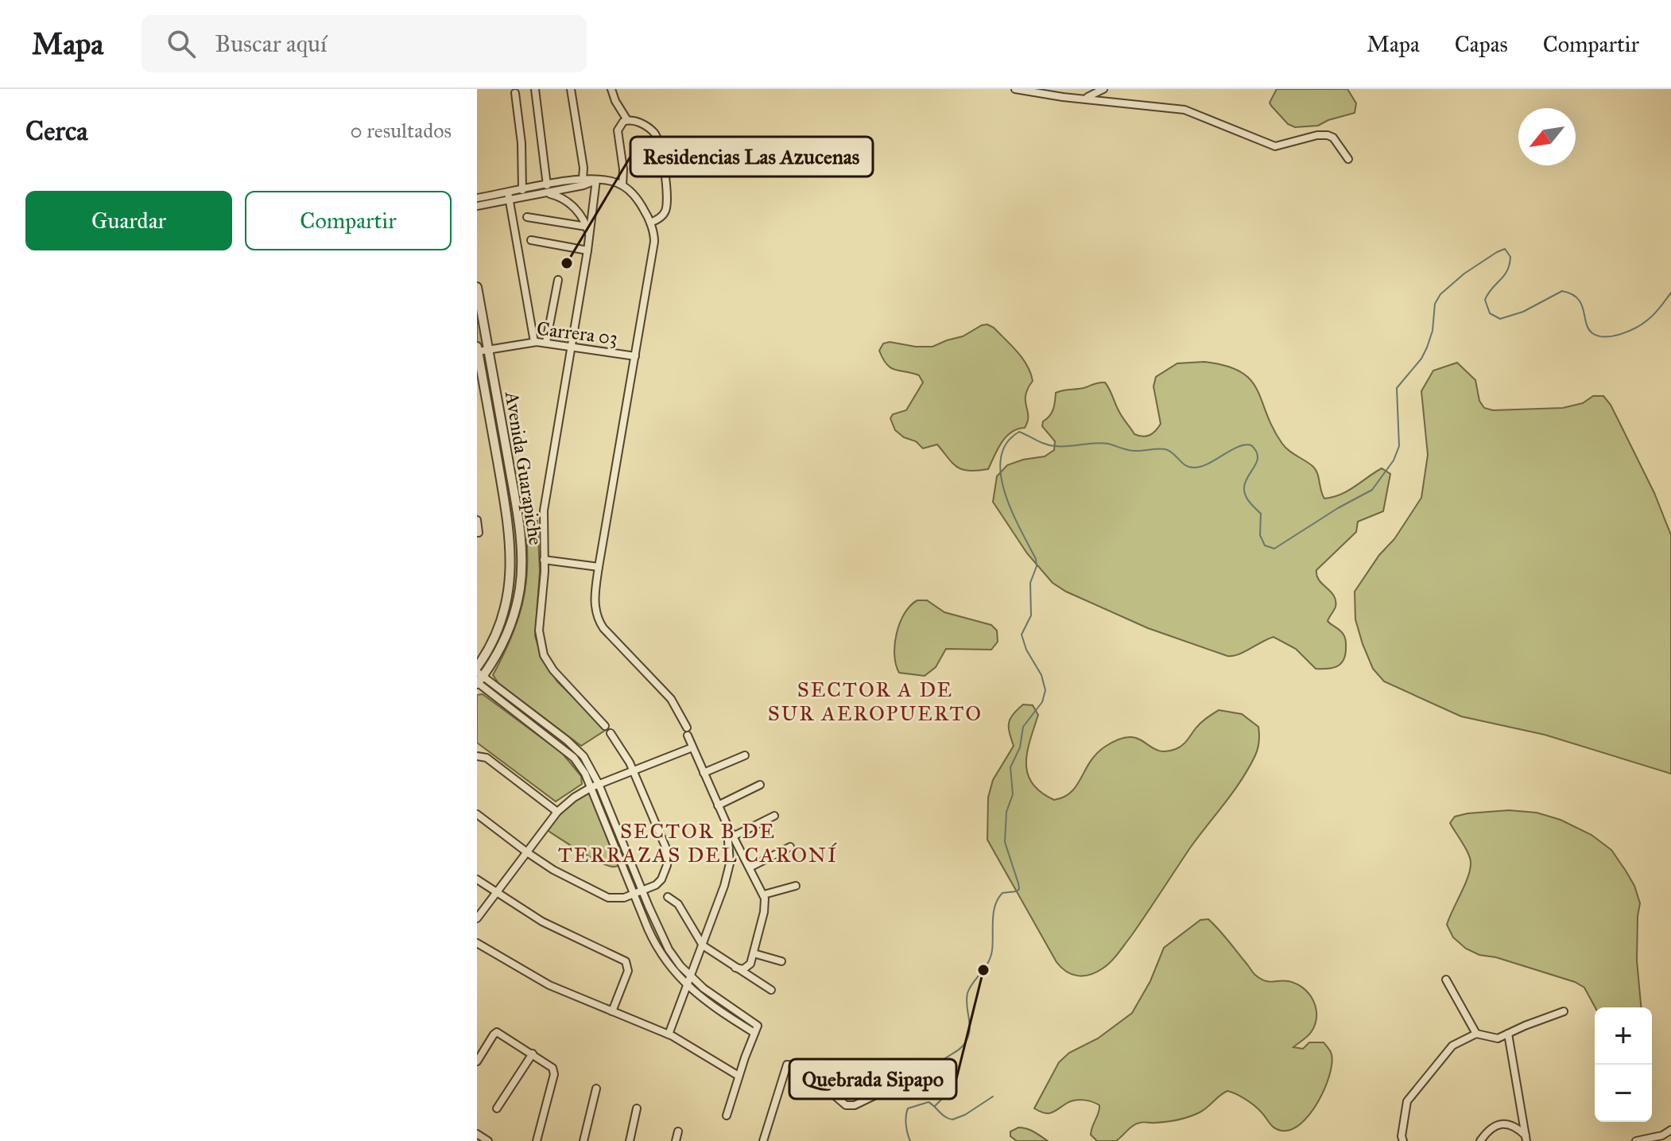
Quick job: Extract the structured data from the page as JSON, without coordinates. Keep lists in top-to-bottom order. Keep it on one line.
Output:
{"streets":{"street":["Carrera 03","Avenida Guarapiche"]},"crossings":[["Carrera 03","Avenida Guarapiche"]],"districts":["SECTOR A DE SUR AEROPUERTO","SECTOR B DE TERRAZAS DEL CARONÍ"],"places":["Residencias Las Azucenas","Quebrada Sipapo"],"north":"bottom left","page":{"header":"Mapa","search":"Buscar aquí","nav":["Mapa","Capas","Compartir"],"heading":["Cerca","0 resultados"],"buttons":["Guardar","Compartir"],"map_buttons":["+","−"]}}
